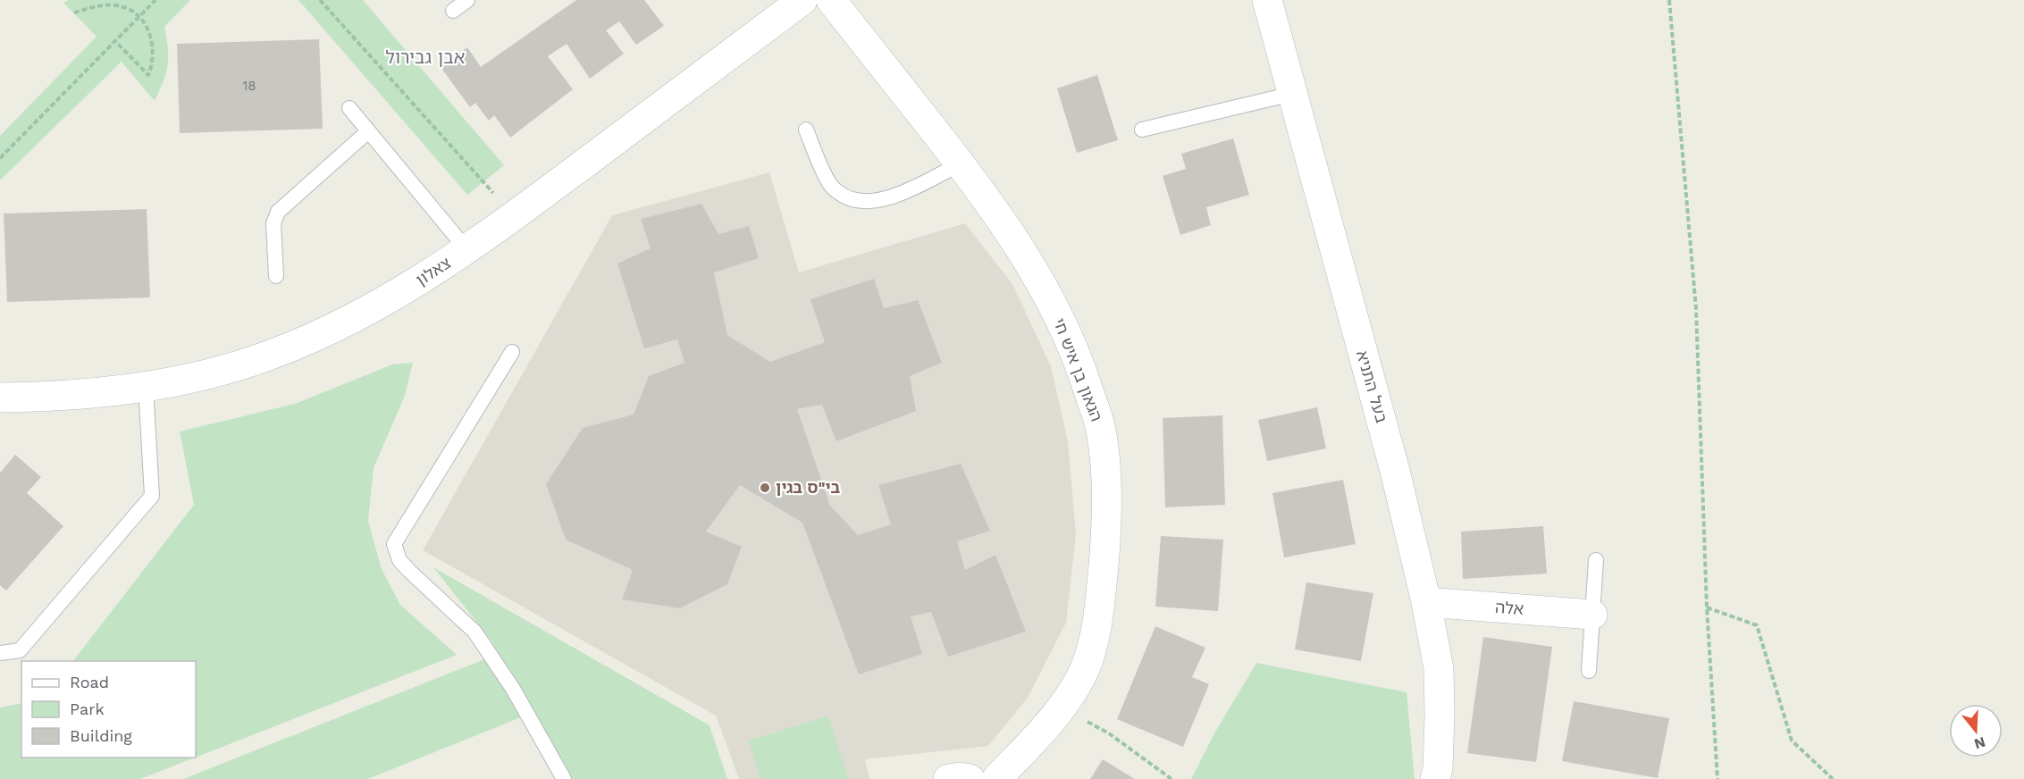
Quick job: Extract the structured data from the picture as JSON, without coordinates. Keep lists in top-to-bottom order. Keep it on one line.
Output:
{"streets":{"street":["צאלון","הגאון בן איש חי","בעל התניא","אלה"]},"crossings":[["בעל התניא","אלה"]],"districts":["אבן גבירול"],"places":["בי\"ס בגין"],"house_numbers":["18"],"legend":["Road","Park","Building"],"north":"bottom"}
